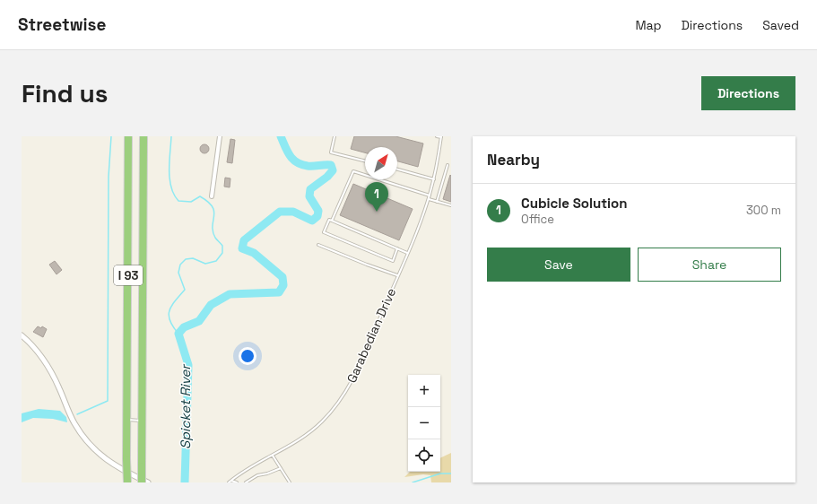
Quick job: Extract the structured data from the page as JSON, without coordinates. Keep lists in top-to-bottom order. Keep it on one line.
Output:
{"streets":{"highway":["I 93"],"lane":["Garabedian Drive"]},"water":["Spicket River"],"north":"top right","page":{"header":"Streetwise","nav":["Map","Directions","Saved"],"buttons":["Directions",["Save","Share"]],"title":"Find us","heading":"Nearby","pins":"1","list":[{"mark":"1","name":"Cubicle Solution","note":"Office","value":"300 m"}],"map_buttons":["+","−"]}}
